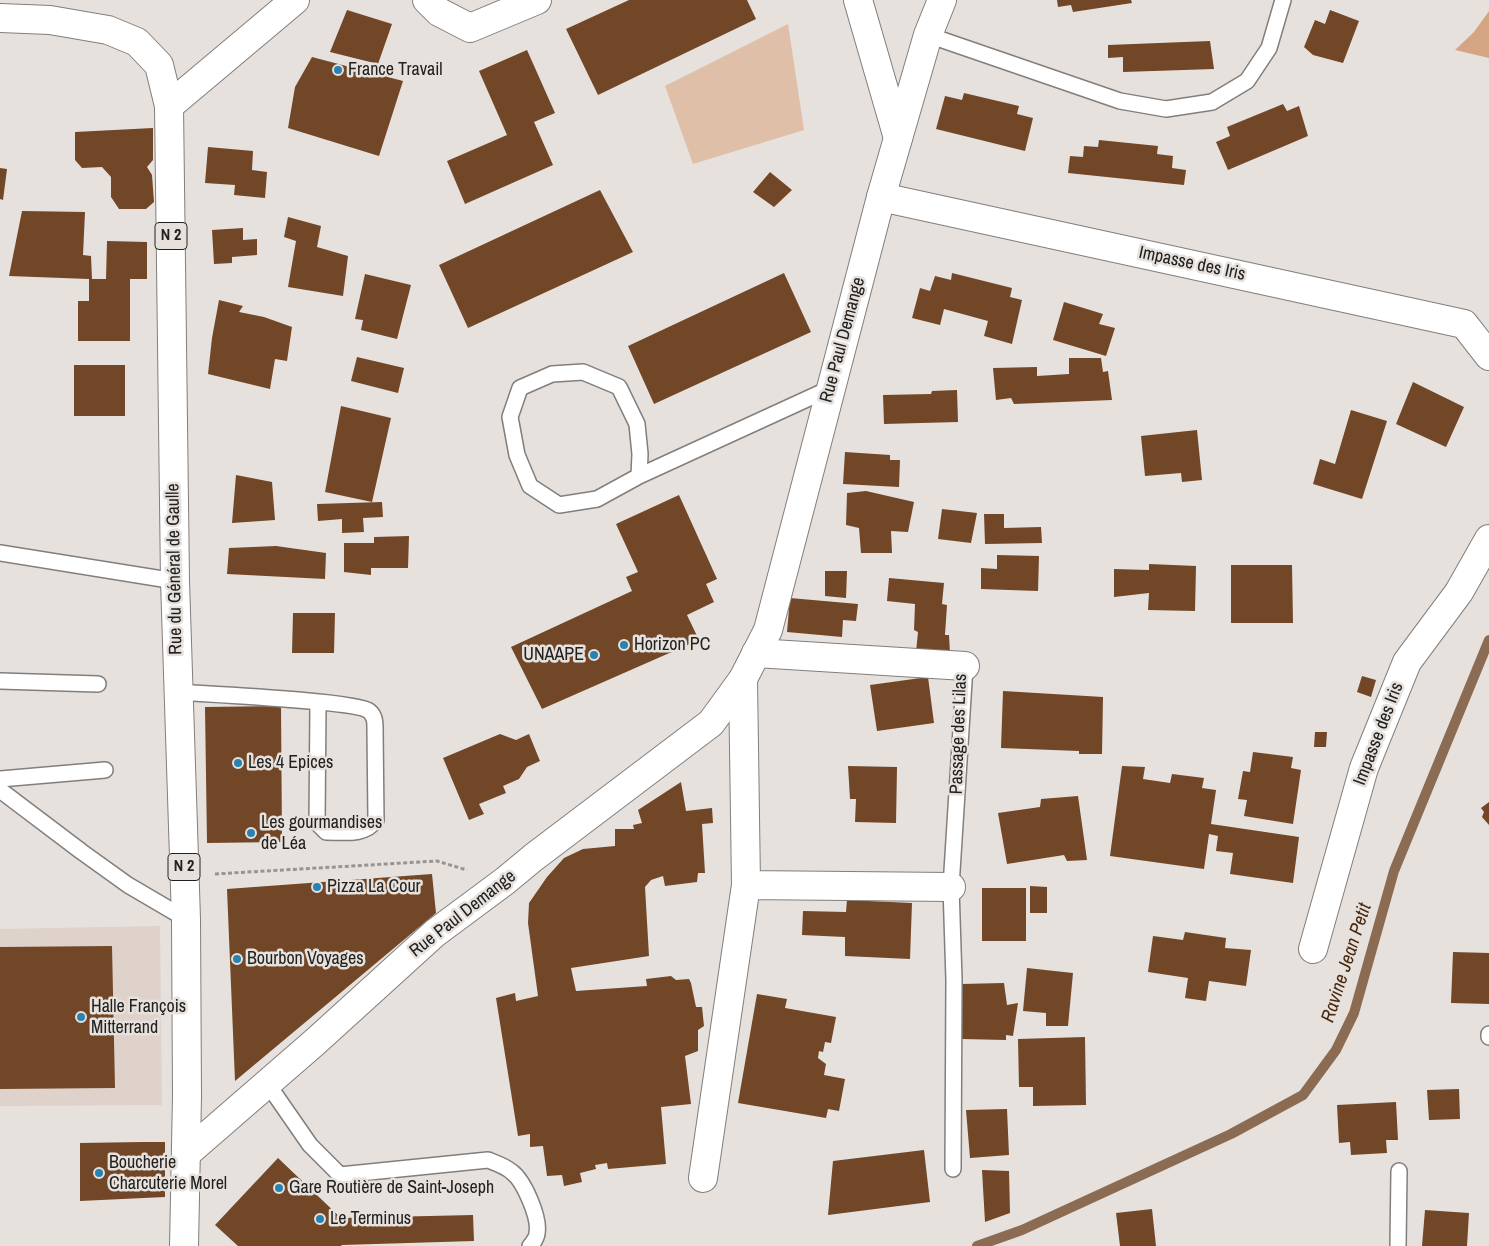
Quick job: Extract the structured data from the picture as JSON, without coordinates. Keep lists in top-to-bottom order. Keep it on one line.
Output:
{"streets":{"street":["N 2","Impasse des Iris","Rue Paul Demange","Rue du Général de Gaulle","Passage des Lilas"]},"crossings":[["Impasse des Iris","Rue Paul Demange"],["Rue Paul Demange","Rue du Général de Gaulle"],["Rue Paul Demange","Passage des Lilas"]],"water":["Ravine Jean Petit"],"places":["France Travail","Horizon PC","UNAAPE","Les 4 Epices","Les gourmandises de Léa","Pizza La Cour","Bourbon Voyages","Halle François Mitterrand","Boucherie Charcuterie Morel","Gare Routière de Saint-Joseph","Le Terminus"]}
